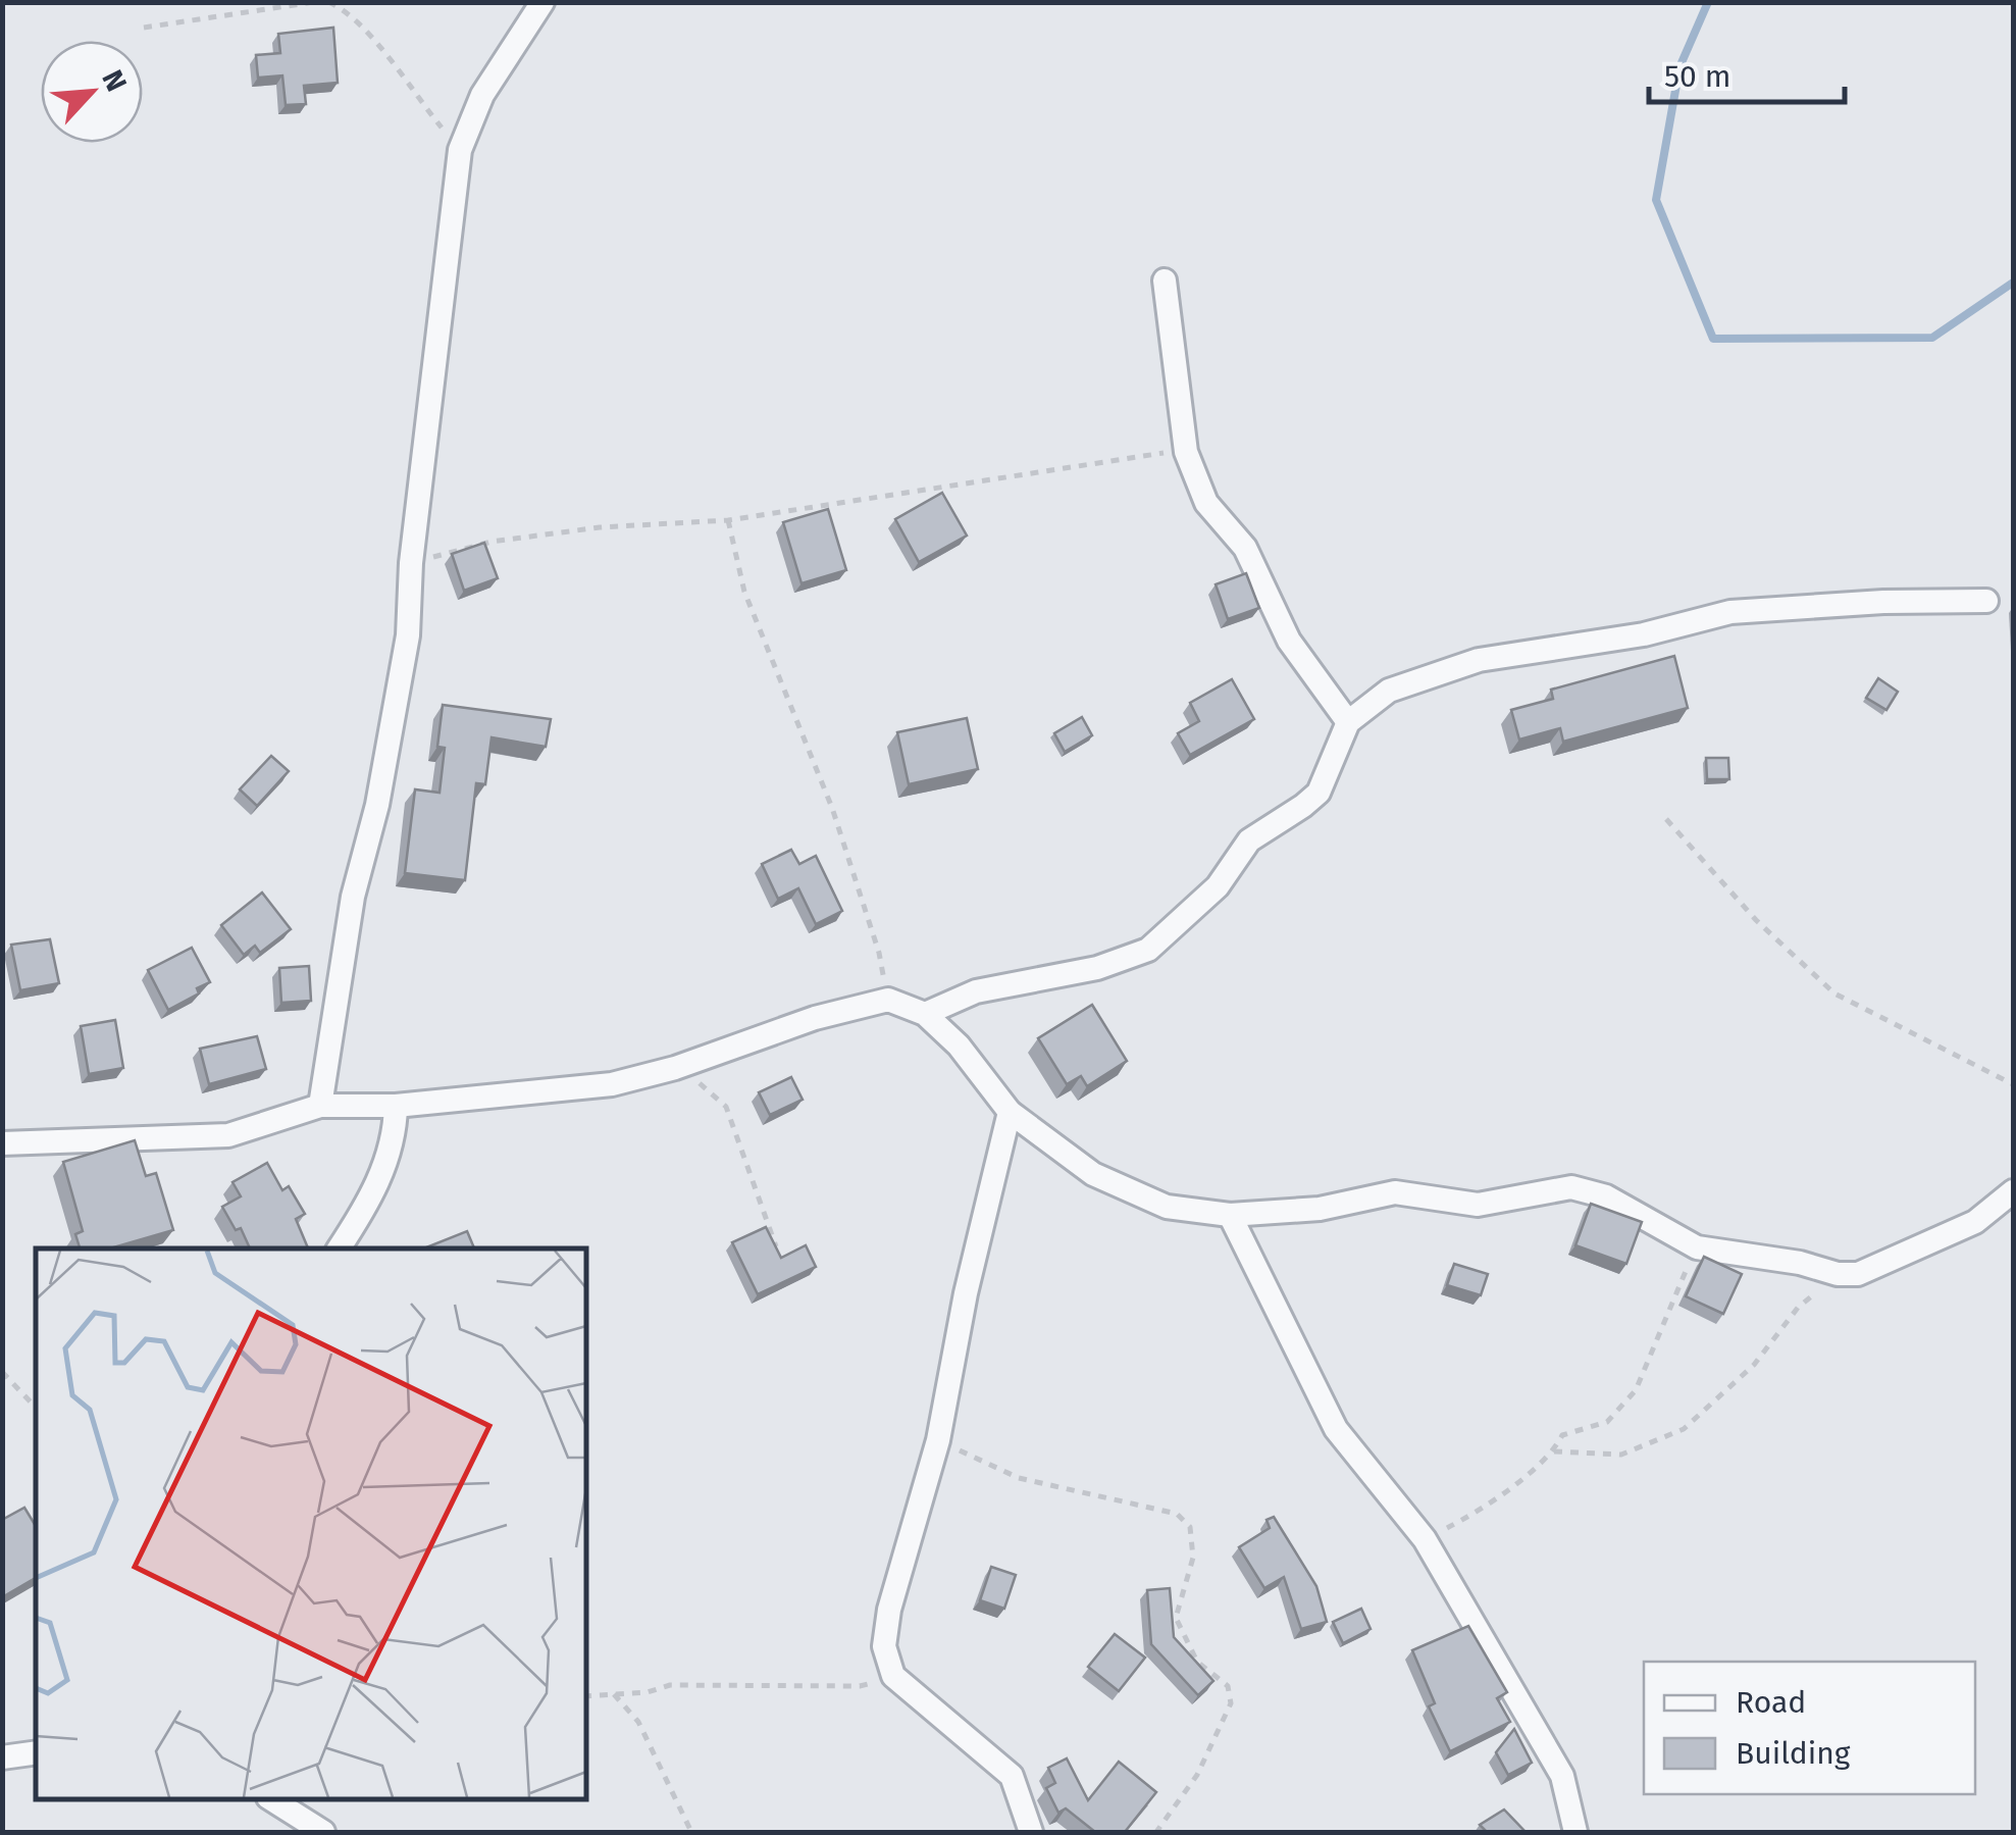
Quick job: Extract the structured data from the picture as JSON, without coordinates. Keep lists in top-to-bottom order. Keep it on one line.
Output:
{"legend":["Road","Building"],"scale_bar":"50 m","north":"top right"}
